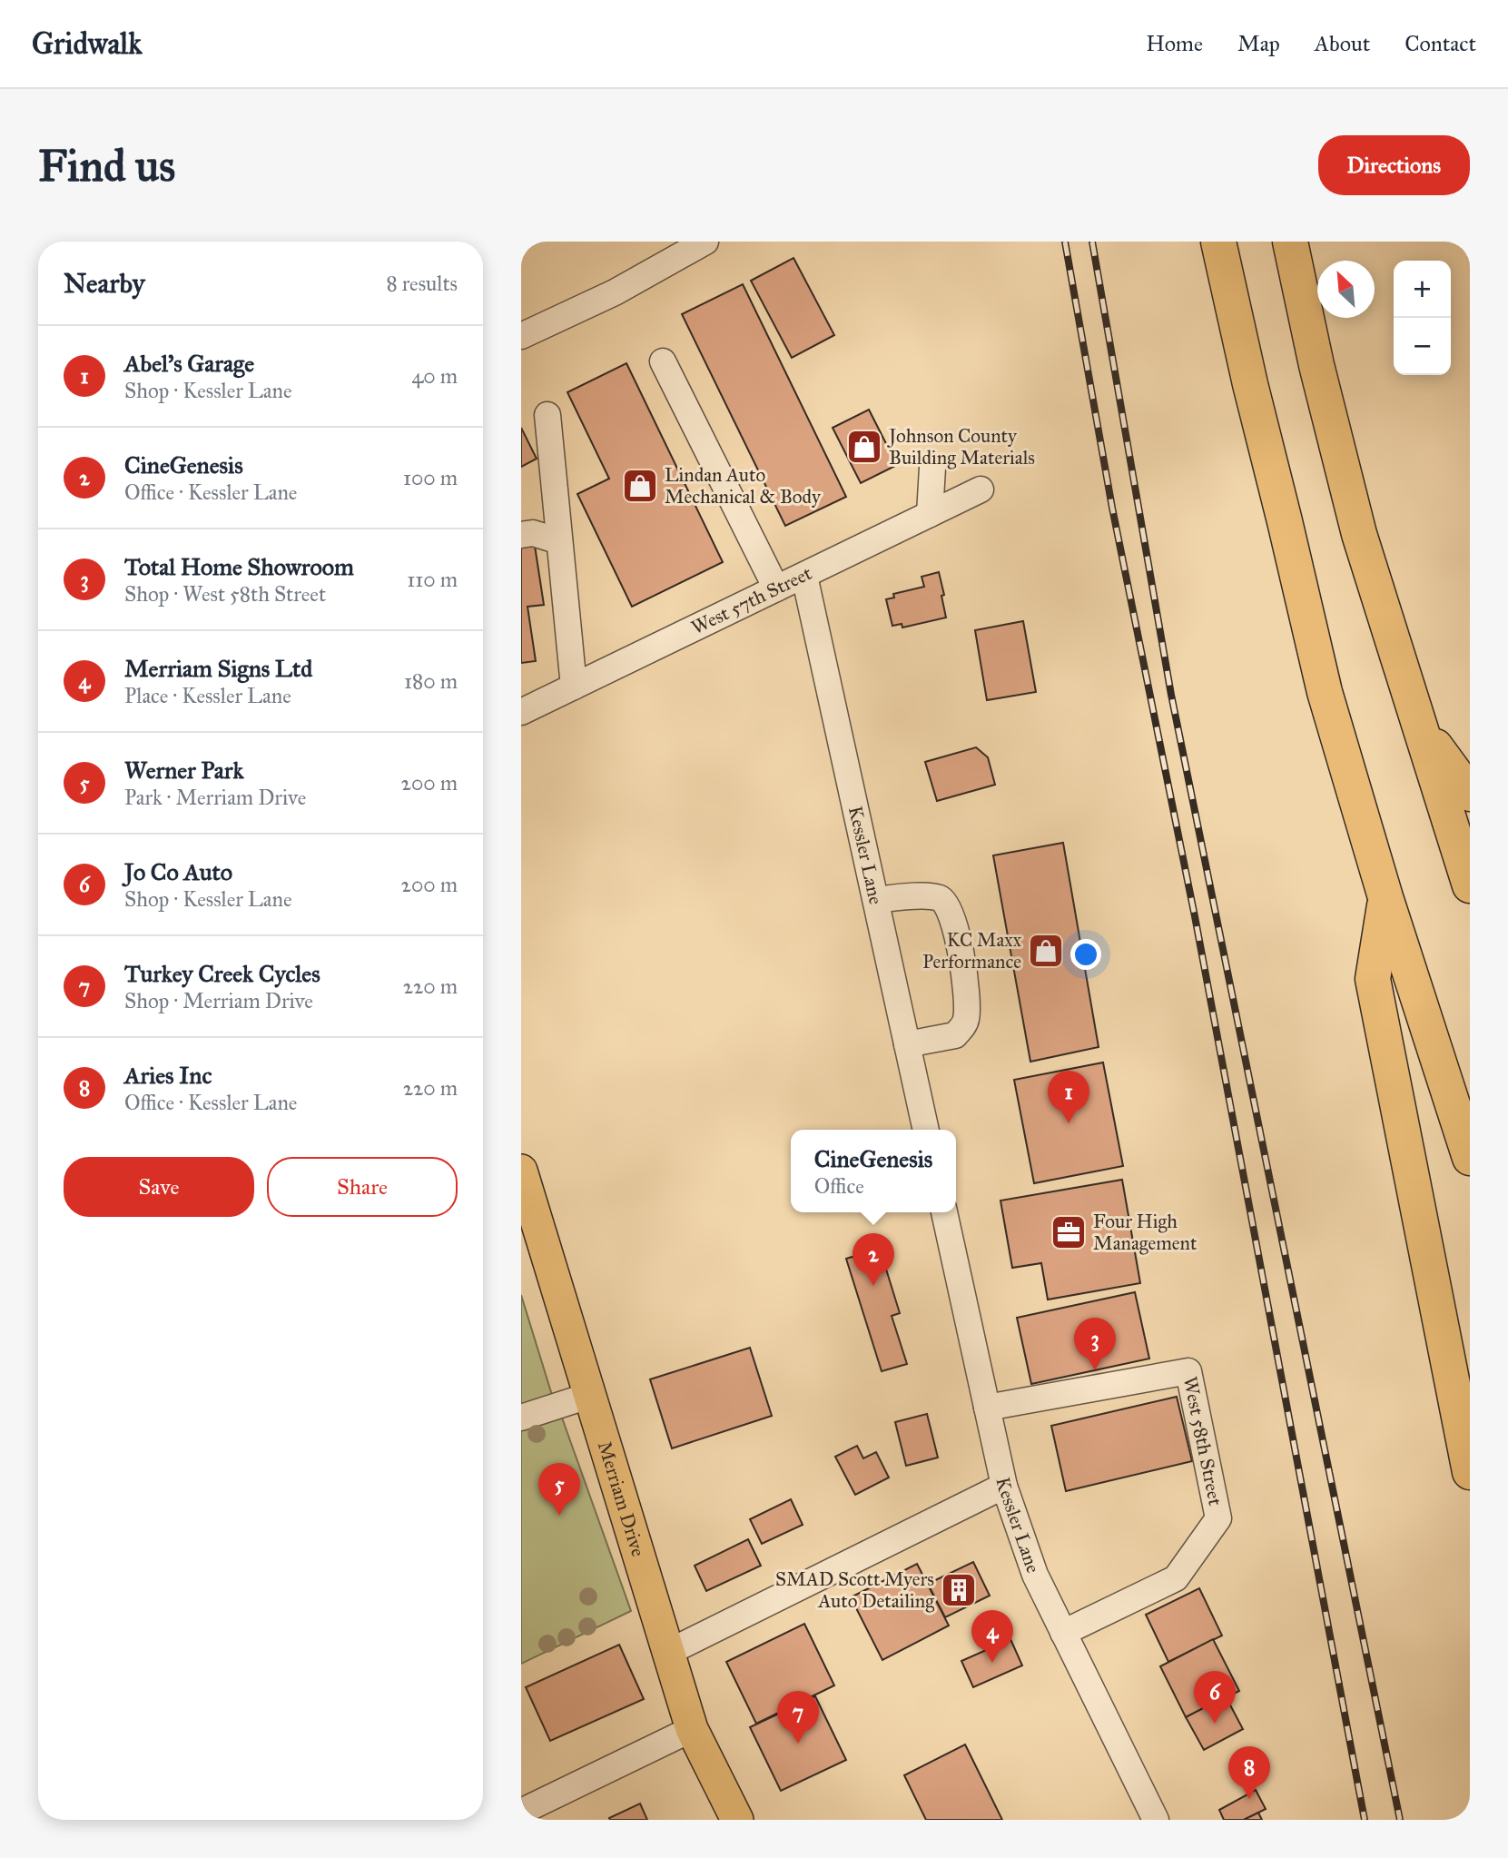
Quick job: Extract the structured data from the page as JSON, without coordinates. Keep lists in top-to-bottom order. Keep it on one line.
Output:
{"streets":{"main road":["Merriam Drive"],"street":["West 57th Street","Kessler Lane","West 58th Street"]},"crossings":[["West 57th Street","Kessler Lane"],["Kessler Lane","West 58th Street"]],"places":{"shop":["Johnson County Building Materials","Lindan Auto Mechanical & Body","KC Maxx Performance"],"office":["Four High Management"],"building":["SMAD Scott Myers Auto Detailing"]},"north":"top left","page":{"header":"Gridwalk","nav":["Home","Map","About","Contact"],"buttons":["Directions",["Save","Share"]],"title":"Find us","heading":["Nearby","8 results"],"map_buttons":["+","−"],"list":[{"mark":"1","name":"Abel's Garage","note":"Shop · Kessler Lane","value":"40 m"},{"mark":"2","name":"CineGenesis","note":"Office · Kessler Lane","value":"100 m"},{"mark":"3","name":"Total Home Showroom","note":"Shop · West 58th Street","value":"110 m"},{"mark":"4","name":"Merriam Signs Ltd","note":"Place · Kessler Lane","value":"180 m"},{"mark":"5","name":"Werner Park","note":"Park · Merriam Drive","value":"200 m"},{"mark":"6","name":"Jo Co Auto","note":"Shop · Kessler Lane","value":"200 m"},{"mark":"7","name":"Turkey Creek Cycles","note":"Shop · Merriam Drive","value":"220 m"},{"mark":"8","name":"Aries Inc","note":"Office · Kessler Lane","value":"220 m"}],"pins":["1","2","3","5","4","6","7","8"],"popup":["CineGenesis","Office"]}}
